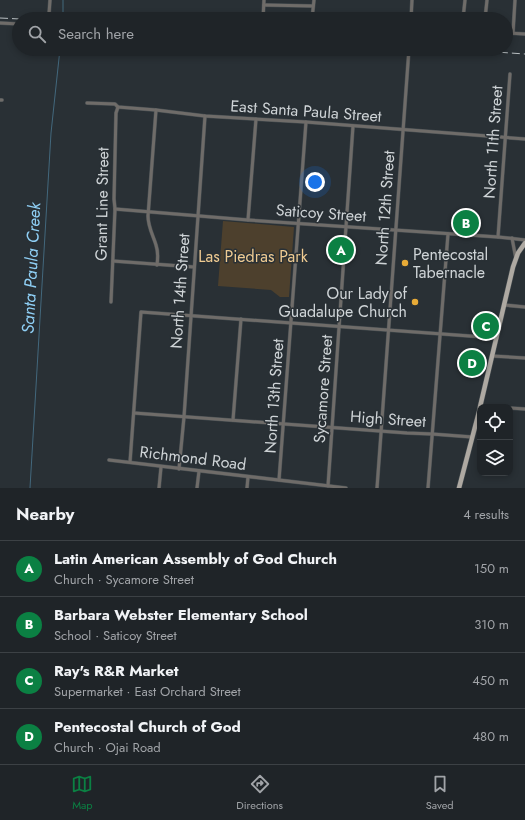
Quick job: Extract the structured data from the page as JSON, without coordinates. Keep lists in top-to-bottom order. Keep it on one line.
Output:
{"streets":{"street":["East Santa Paula Street","North 11th Street","Grant Line Street","North 12th Street","Saticoy Street","North 14th Street","Sycamore Street","North 13th Street","High Street","Richmond Road"]},"crossings":[["East Santa Paula Street","North 11th Street"],["East Santa Paula Street","Grant Line Street"],["East Santa Paula Street","North 12th Street"],["East Santa Paula Street","North 14th Street"],["East Santa Paula Street","Sycamore Street"],["East Santa Paula Street","North 13th Street"],["North 11th Street","Saticoy Street"],["Grant Line Street","Saticoy Street"],["North 12th Street","Saticoy Street"],["North 12th Street","High Street"],["Saticoy Street","North 14th Street"],["Saticoy Street","Sycamore Street"],["Saticoy Street","North 13th Street"],["North 14th Street","High Street"],["North 14th Street","Richmond Road"],["Sycamore Street","High Street"],["Sycamore Street","Richmond Road"],["North 13th Street","High Street"],["North 13th Street","Richmond Road"]],"water":["Santa Paula Creek"],"parks":["Las Piedras Park"],"places":["Pentecostal Tabernacle","Our Lady of Guadalupe Church"],"page":{"search":"Search here","pins":["B","A","C","D"],"heading":["Nearby","4 results"],"list":[{"mark":"A","name":"Latin American Assembly of God Church","note":"Church · Sycamore Street","value":"150 m"},{"mark":"B","name":"Barbara Webster Elementary School","note":"School · Saticoy Street","value":"310 m"},{"mark":"C","name":"Ray's R&R Market","note":"Supermarket · East Orchard Street","value":"450 m"},{"mark":"D","name":"Pentecostal Church of God","note":"Church · Ojai Road","value":"480 m"}],"nav":["Map","Directions","Saved"]}}
